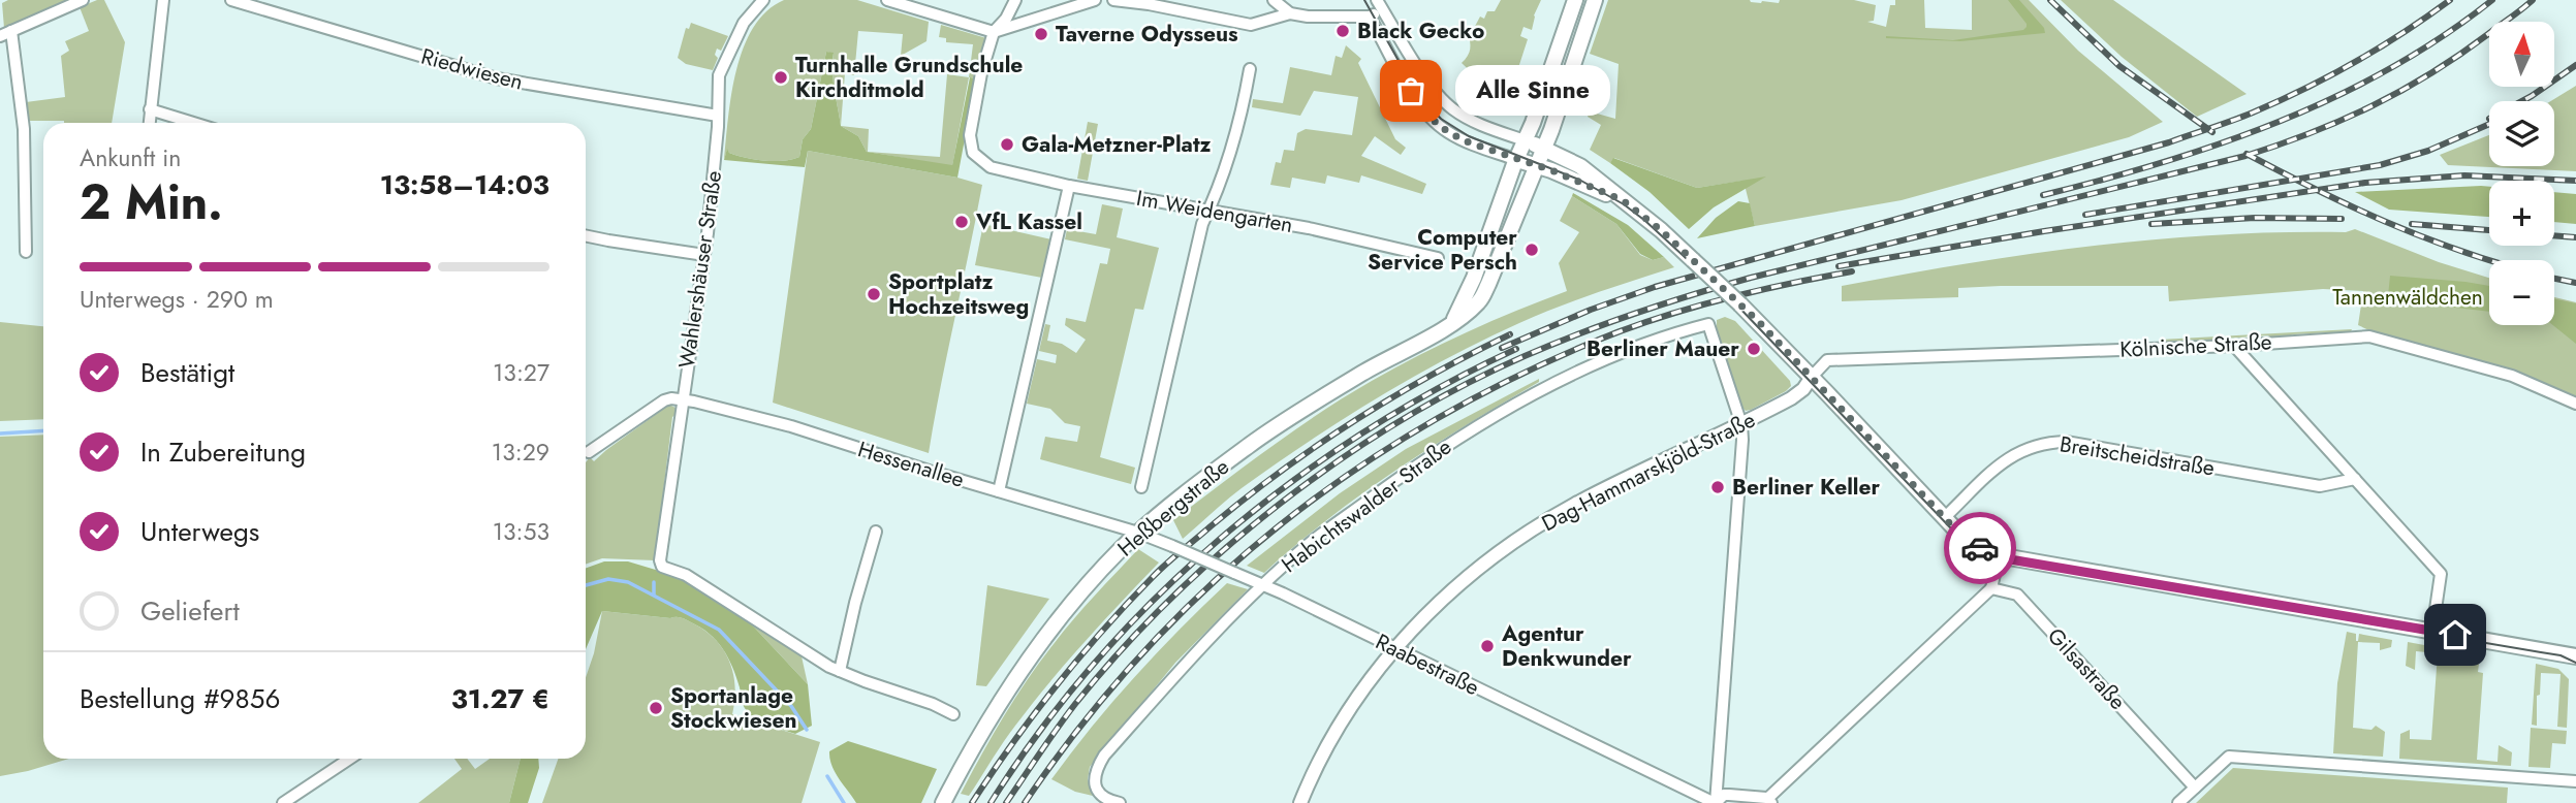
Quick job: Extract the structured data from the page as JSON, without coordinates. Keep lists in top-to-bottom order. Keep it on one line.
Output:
{"streets":{"main road":["Heßbergstraße"],"street":["Riedwiesen","Im Weidengarten","Wahlershäuser Straße","Kölnische Straße","Breitscheidstraße","Hessenallee","Dag-Hammarskjöld-Straße","Habichtswalder Straße","Raabestraße","Gilsastraße"]},"crossings":[["Riedwiesen","Wahlershäuser Straße"],["Wahlershäuser Straße","Hessenallee"],["Kölnische Straße","Dag-Hammarskjöld-Straße"],["Hessenallee","Heßbergstraße"],["Hessenallee","Raabestraße"],["Dag-Hammarskjöld-Straße","Habichtswalder Straße"],["Dag-Hammarskjöld-Straße","Raabestraße"],["Habichtswalder Straße","Raabestraße"],["Heßbergstraße","Raabestraße"]],"parks":["Tannenwäldchen"],"places":["Black Gecko","Taverne Odysseus","Turnhalle Grundschule Kirchditmold","Alle Sinne","Gala-Metzner-Platz","VfL Kassel","Computer Service Persch","Sportplatz Hochzeitsweg","Berliner Mauer","Berliner Keller","Agentur Denkwunder","Sportanlage Stockwiesen"],"north":"top","page":{"map_buttons":["+","−"],"bubble":"Alle Sinne","heading":["2 Min.","Ankunft in","13:58–14:03"],"panel":["Bestellung #9856","31.27 €"],"bar":"Unterwegs · 290 m","list":[["Bestätigt","13:27"],["In Zubereitung","13:29"],["Unterwegs","13:53"],"Geliefert"]}}
